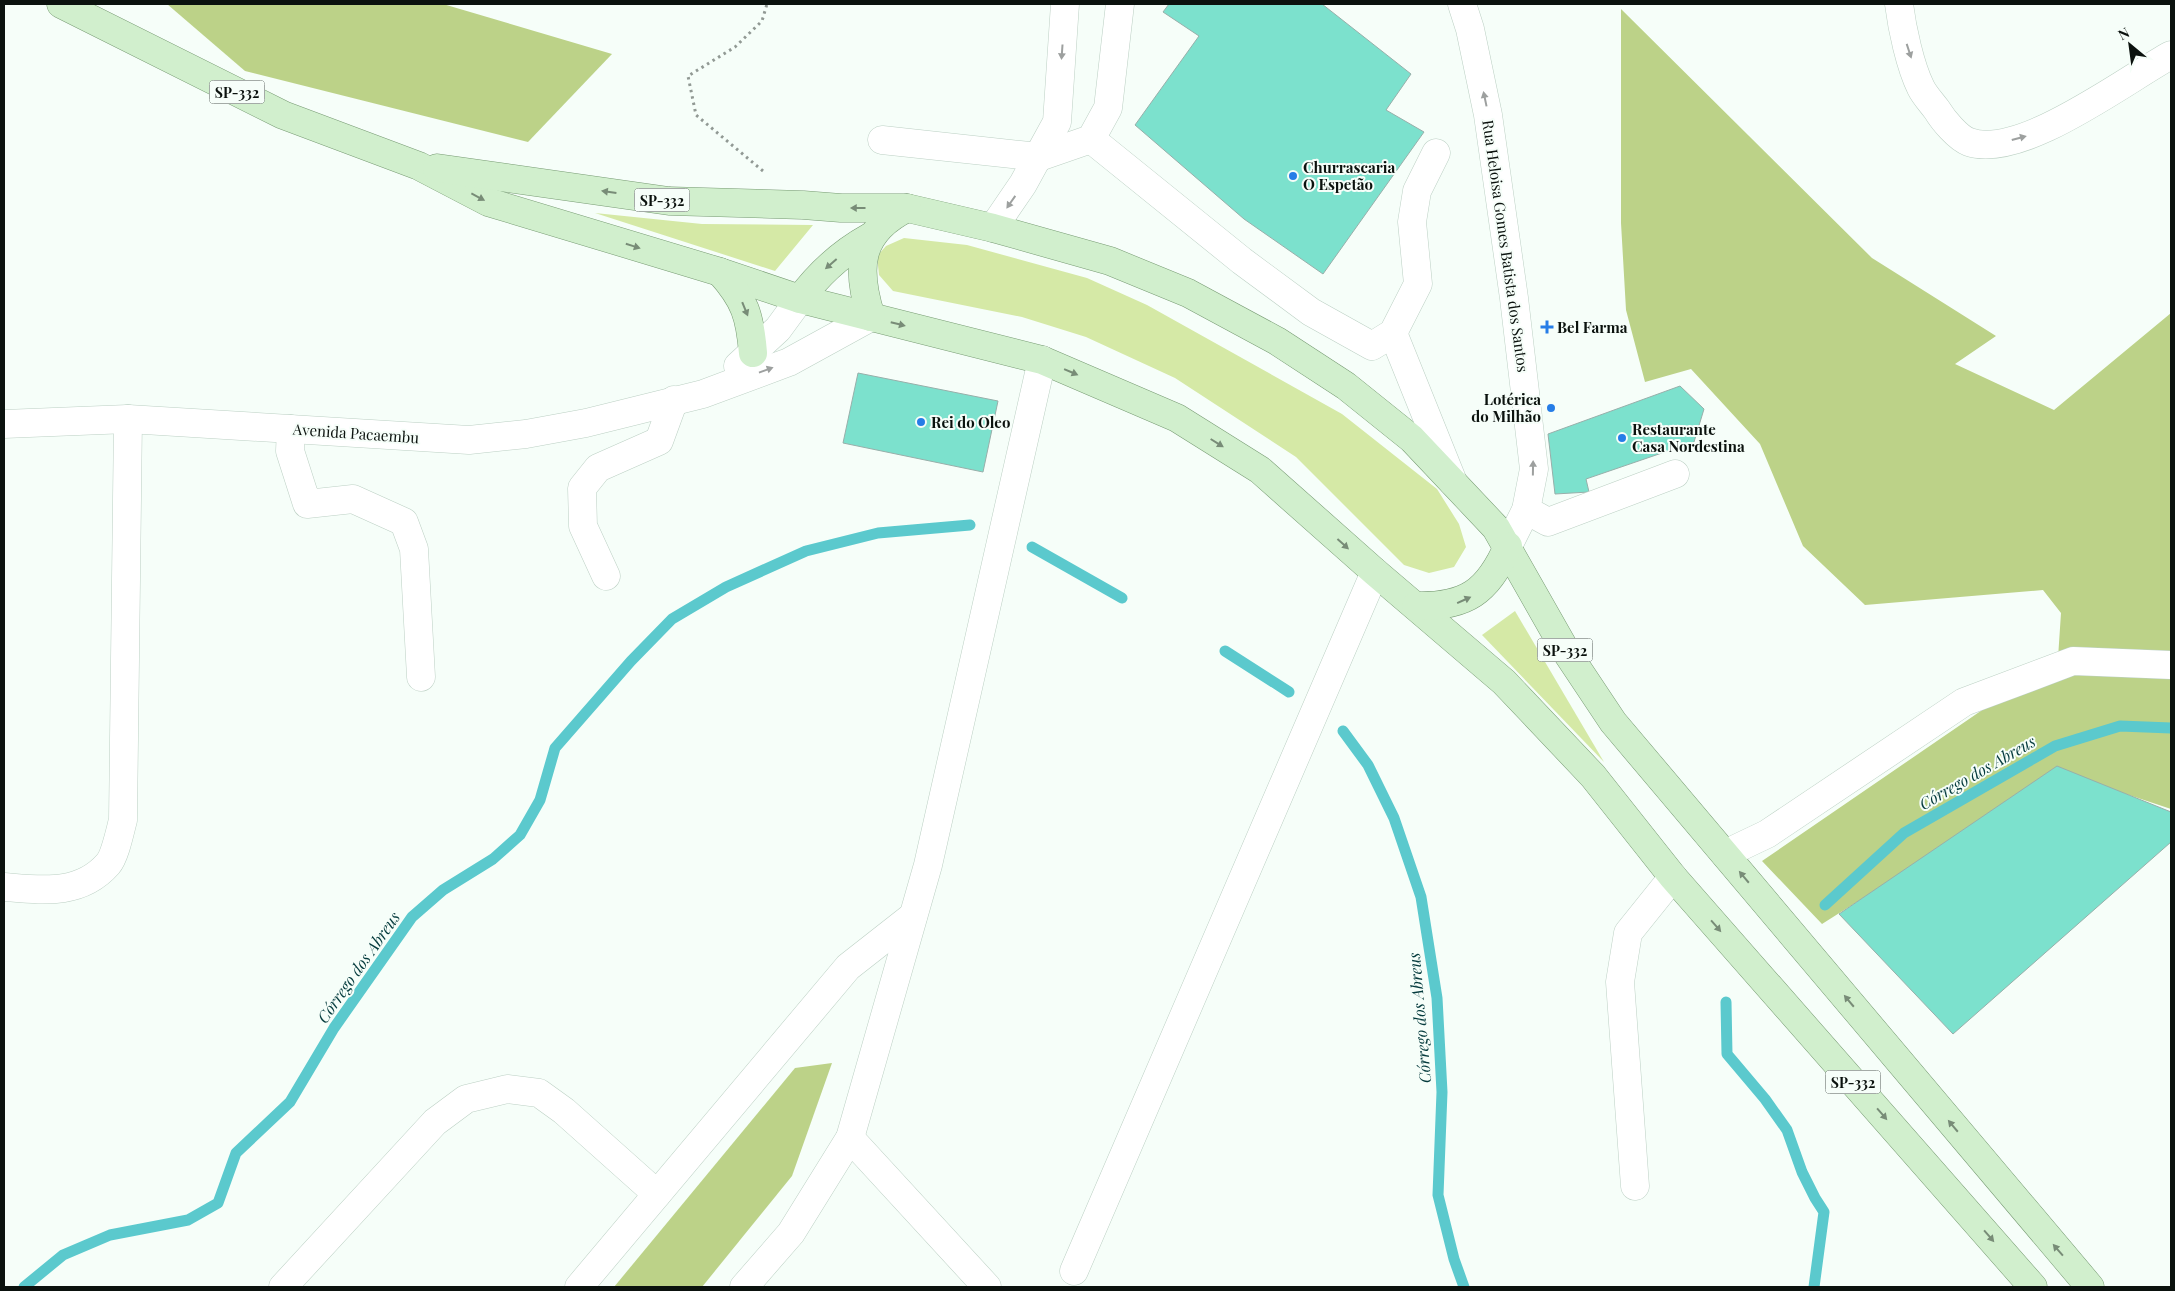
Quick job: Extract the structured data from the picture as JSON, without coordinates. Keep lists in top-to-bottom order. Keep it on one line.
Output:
{"streets":{"main road":["SP-332"],"street":["Rua Heloisa Gomes Batista dos Santos","Avenida Pacaembu"]},"crossings":[["SP-332","Rua Heloisa Gomes Batista dos Santos"],["SP-332","Avenida Pacaembu"]],"water":["Córrego dos Abreus"],"places":{"other":["Churrascaria O Espetão","Lotérica do Milhão","Rei do Oleo","Restaurante Casa Nordestina"],"health":["Bel Farma"]},"north":"top left"}
